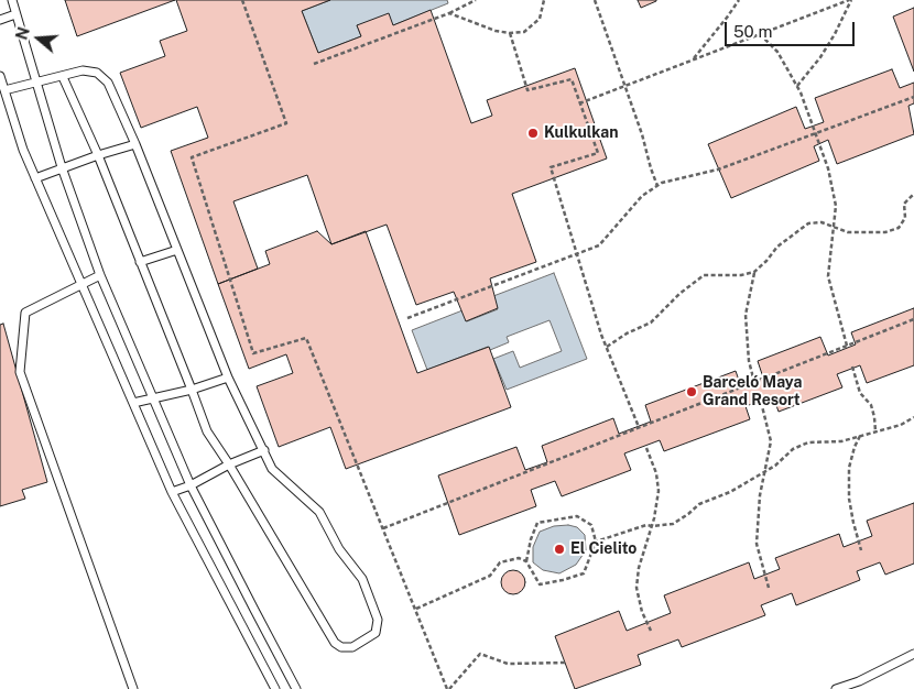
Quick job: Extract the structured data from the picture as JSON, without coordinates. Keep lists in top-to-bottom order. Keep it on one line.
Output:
{"places":["Kulkulkan","Barceló Maya Grand Resort","El Cielito"],"scale_bar":"50 m","north":"left"}
